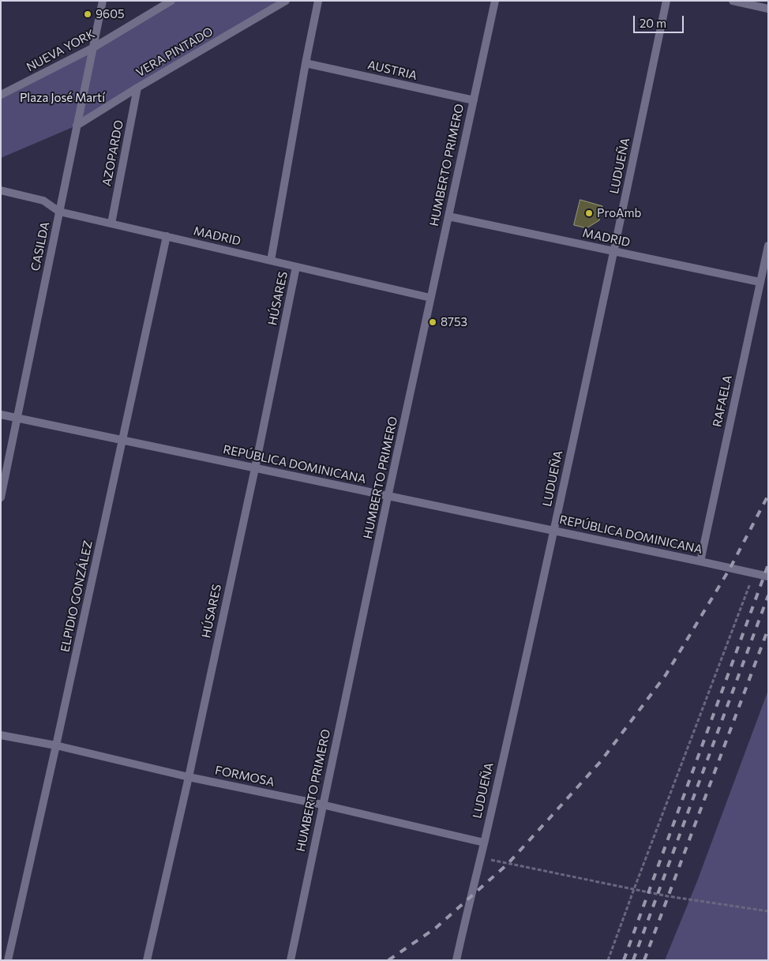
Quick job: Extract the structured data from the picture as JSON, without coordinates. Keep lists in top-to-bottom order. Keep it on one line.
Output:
{"streets":{"street":["NUEVA YORK","VERA PINTADO","AUSTRIA","AZOPARDO","HUMBERTO PRIMERO","LUDUEÑA","MADRID","CASILDA","HÚSARES","RAFAELA","REPÚBLICA DOMINICANA","ELPIDIO GONZÁLEZ","FORMOSA"]},"crossings":[["NUEVA YORK","CASILDA"],["VERA PINTADO","AZOPARDO"],["VERA PINTADO","CASILDA"],["AUSTRIA","HUMBERTO PRIMERO"],["AUSTRIA","HÚSARES"],["AZOPARDO","MADRID"],["HUMBERTO PRIMERO","MADRID"],["HUMBERTO PRIMERO","REPÚBLICA DOMINICANA"],["HUMBERTO PRIMERO","FORMOSA"],["LUDUEÑA","MADRID"],["LUDUEÑA","REPÚBLICA DOMINICANA"],["LUDUEÑA","FORMOSA"],["MADRID","CASILDA"],["MADRID","HÚSARES"],["MADRID","RAFAELA"],["MADRID","ELPIDIO GONZÁLEZ"],["CASILDA","REPÚBLICA DOMINICANA"],["HÚSARES","REPÚBLICA DOMINICANA"],["HÚSARES","FORMOSA"],["RAFAELA","REPÚBLICA DOMINICANA"],["REPÚBLICA DOMINICANA","ELPIDIO GONZÁLEZ"],["ELPIDIO GONZÁLEZ","FORMOSA"]],"parks":["Plaza José Martí"],"places":["9605","ProAmb","8753"],"scale_bar":"20 m"}
